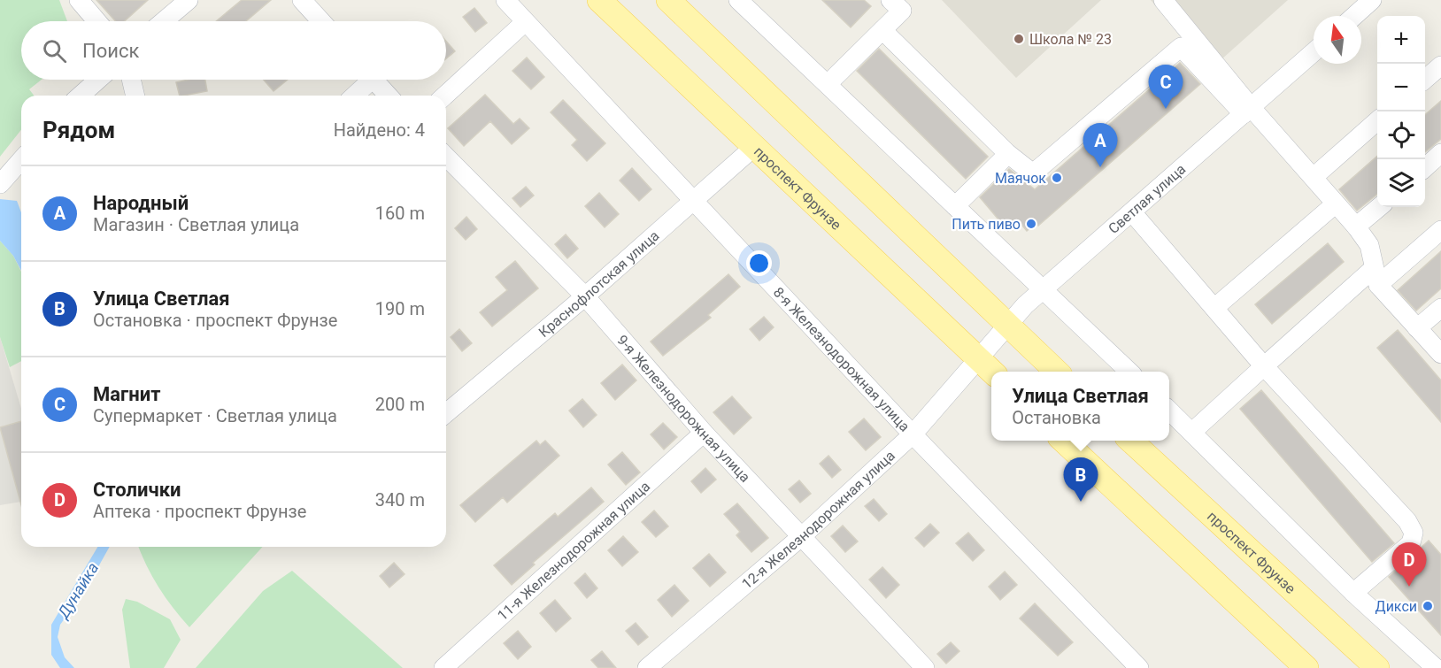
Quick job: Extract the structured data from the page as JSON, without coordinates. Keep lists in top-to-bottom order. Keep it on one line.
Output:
{"streets":{"main road":["проспект Фрунзе"],"street":["Светлая улица","Краснофлотская улица","8-я Железнодорожная улица","9-я Железнодорожная улица","12-я Железнодорожная улица","11-я Железнодорожная улица"]},"crossings":[["проспект Фрунзе","Светлая улица"],["проспект Фрунзе","Краснофлотская улица"],["проспект Фрунзе","12-я Железнодорожная улица"],["Светлая улица","12-я Железнодорожная улица"],["Краснофлотская улица","8-я Железнодорожная улица"],["Краснофлотская улица","9-я Железнодорожная улица"],["8-я Железнодорожная улица","12-я Железнодорожная улица"],["9-я Железнодорожная улица","12-я Железнодорожная улица"],["9-я Железнодорожная улица","11-я Железнодорожная улица"]],"water":["Дунайка"],"places":["Школа № 23","Маячок","Пить пиво","Дикси"],"north":"top","page":{"map_buttons":["+","−"],"search":"Поиск","pins":["C","A","B","D"],"heading":["Рядом","Найдено: 4"],"list":[{"mark":"A","name":"Народный","note":"Магазин · Светлая улица","value":"160 m"},{"mark":"B","name":"Улица Светлая","note":"Остановка · проспект Фрунзе","value":"190 m"},{"mark":"C","name":"Магнит","note":"Супермаркет · Светлая улица","value":"200 m"},{"mark":"D","name":"Столички","note":"Аптека · проспект Фрунзе","value":"340 m"}],"popup":["Улица Светлая","Остановка"]}}
